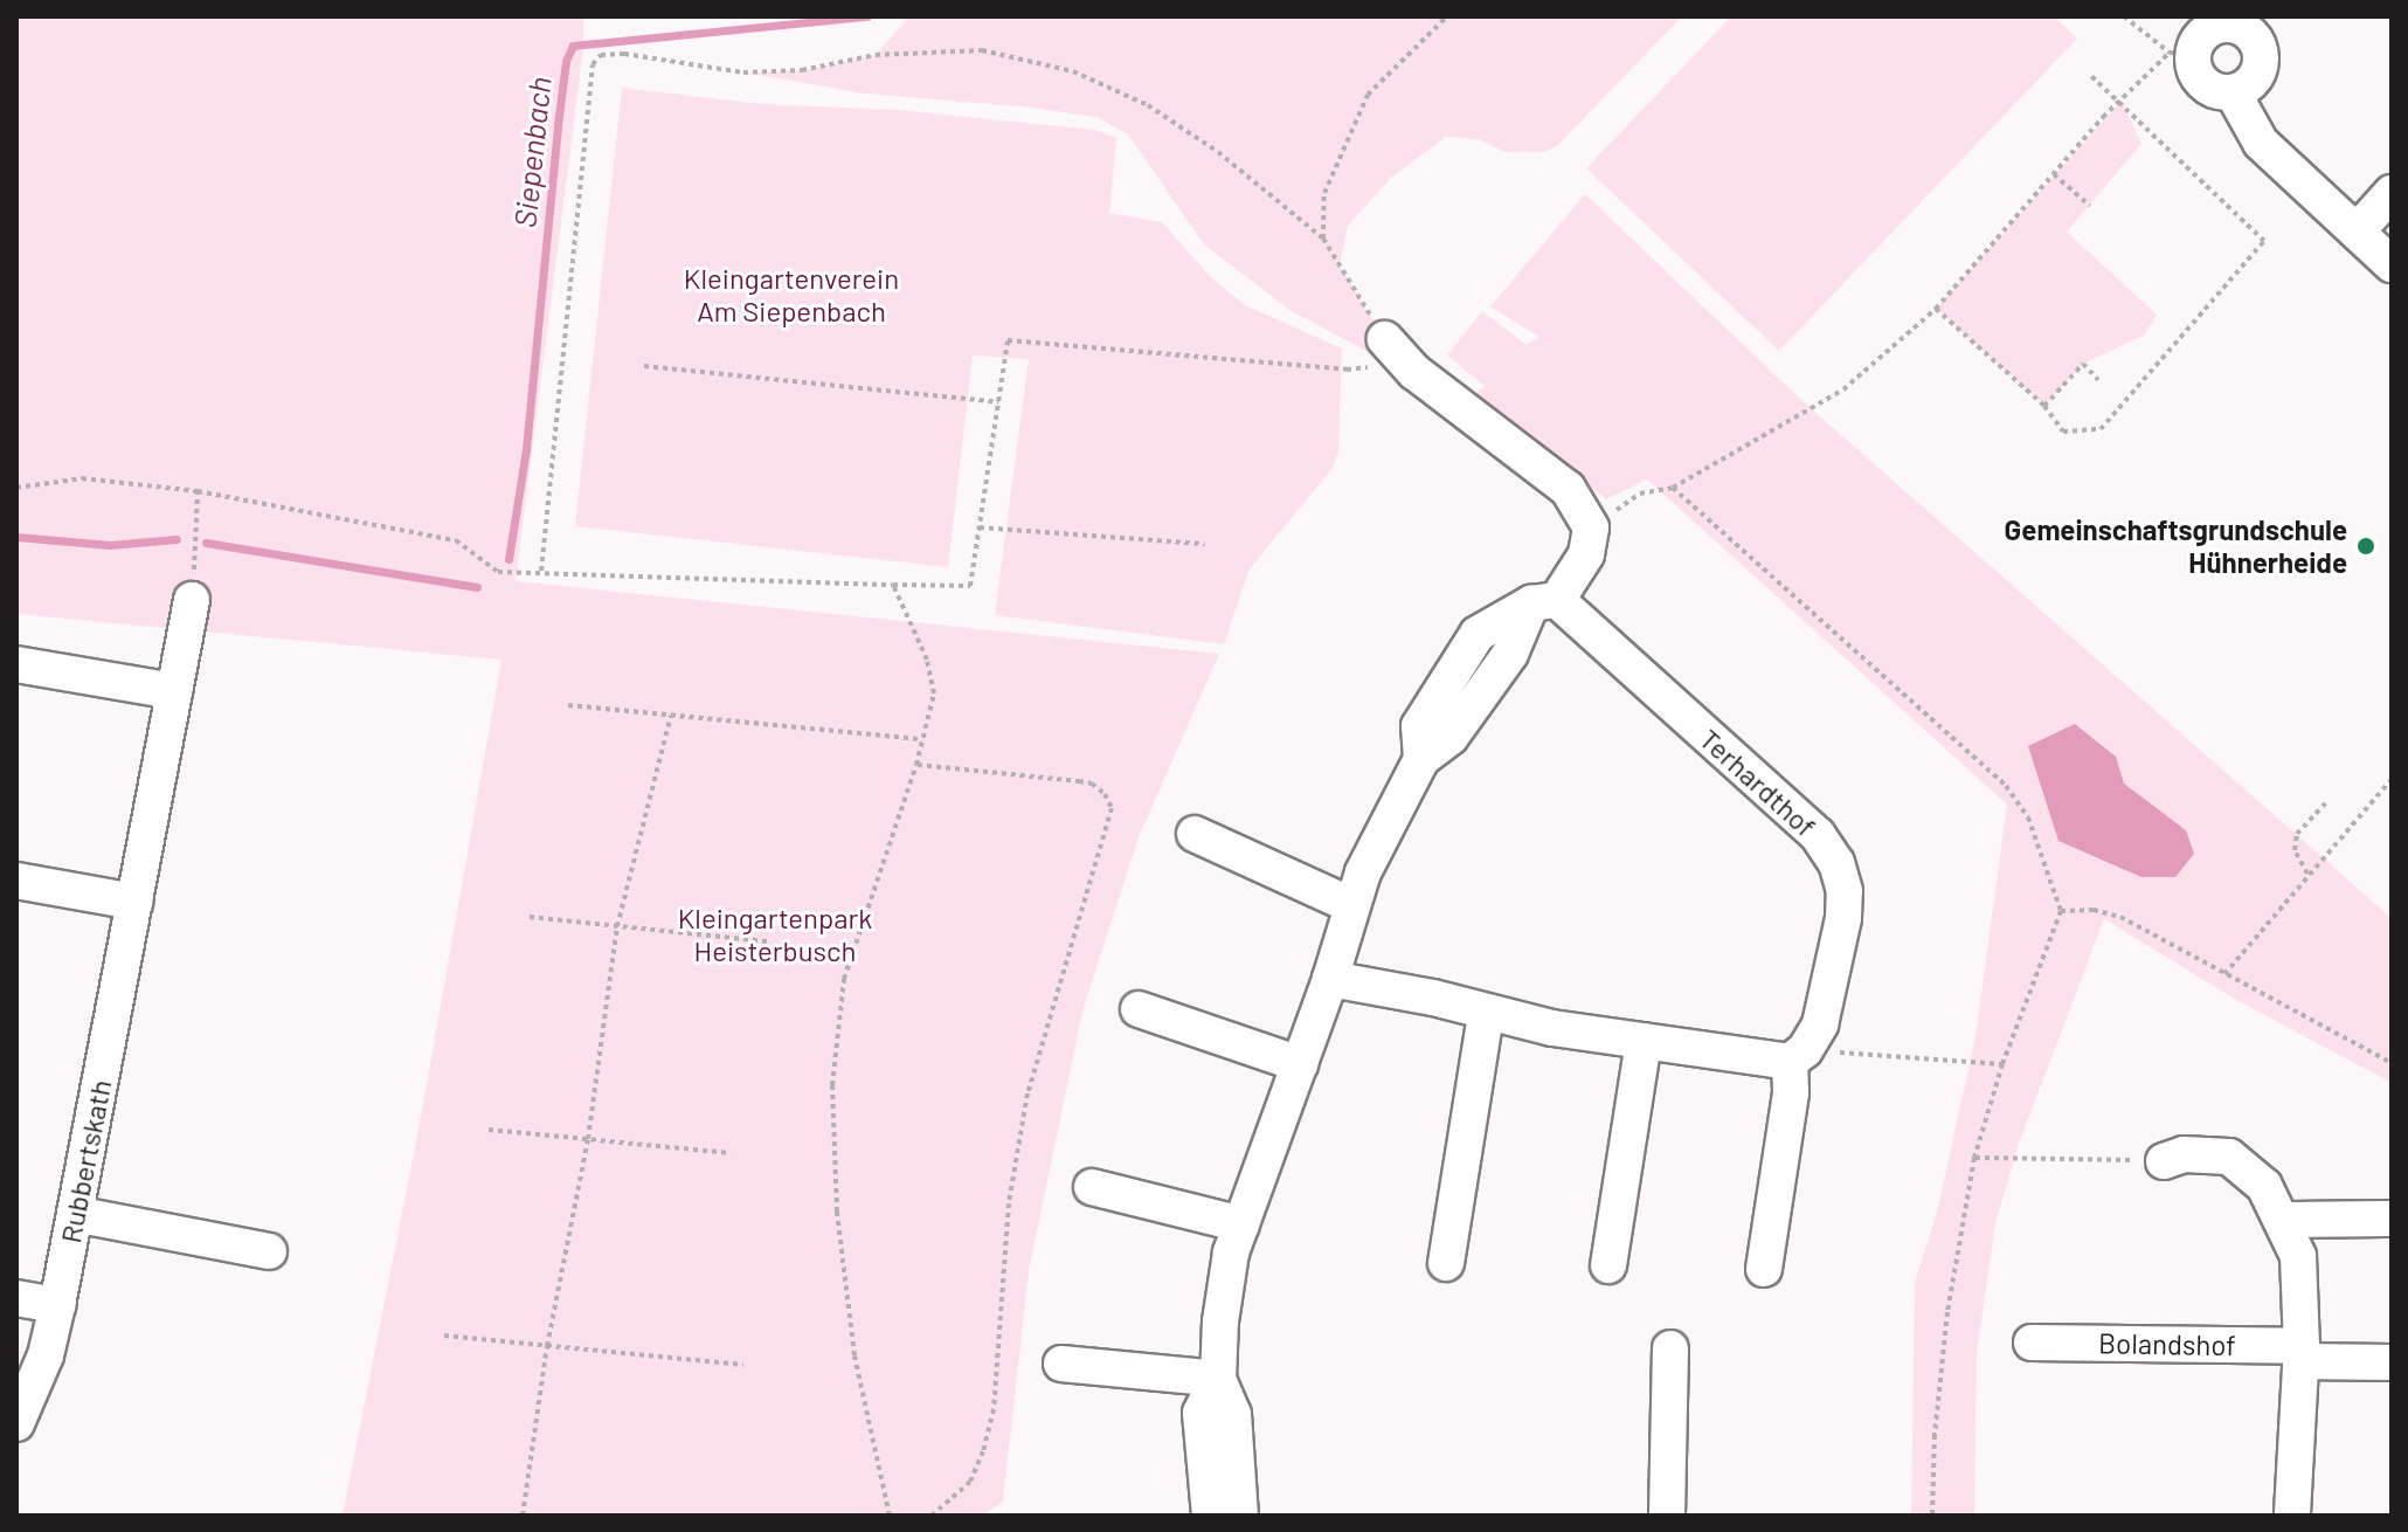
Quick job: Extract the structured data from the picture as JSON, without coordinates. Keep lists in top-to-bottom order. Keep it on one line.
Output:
{"streets":{"street":["Terhardthof","Rubbertskath","Bolandshof"]},"water":["Siepenbach"],"parks":["Kleingartenverein Am Siepenbach","Kleingartenpark Heisterbusch"],"places":["Gemeinschaftsgrundschule Hühnerheide"]}
